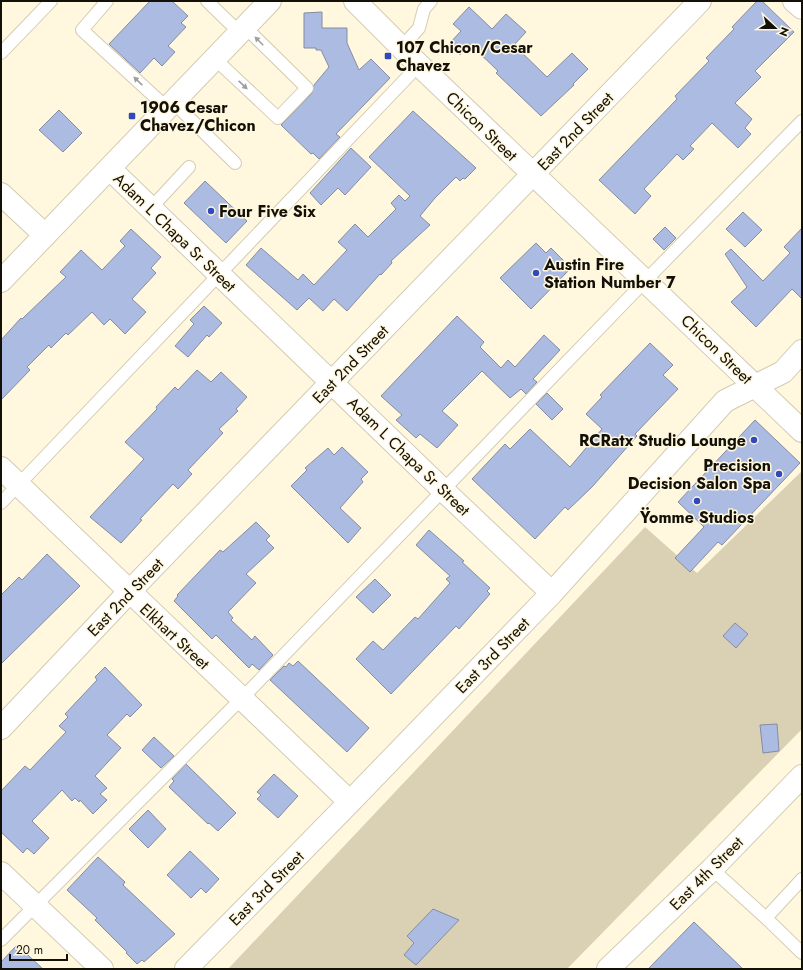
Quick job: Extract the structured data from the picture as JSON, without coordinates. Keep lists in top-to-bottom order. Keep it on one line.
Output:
{"streets":{"street":["Chicon Street","East 2nd Street","Adam L Chapa Sr Street","Elkhart Street","East 3rd Street","East 4th Street"]},"crossings":[["Chicon Street","East 2nd Street"],["Chicon Street","East 3rd Street"],["East 2nd Street","Adam L Chapa Sr Street"],["East 2nd Street","Elkhart Street"],["Adam L Chapa Sr Street","East 3rd Street"],["Elkhart Street","East 3rd Street"]],"places":{"transit":["107 Chicon/Cesar Chavez","1906 Cesar Chavez/Chicon"],"other":["Four Five Six","Austin Fire Station Number 7","RCRatx Studio Lounge","Precision Decision Salon Spa","Ÿomme Studios"]},"scale_bar":"20 m","north":"right"}
